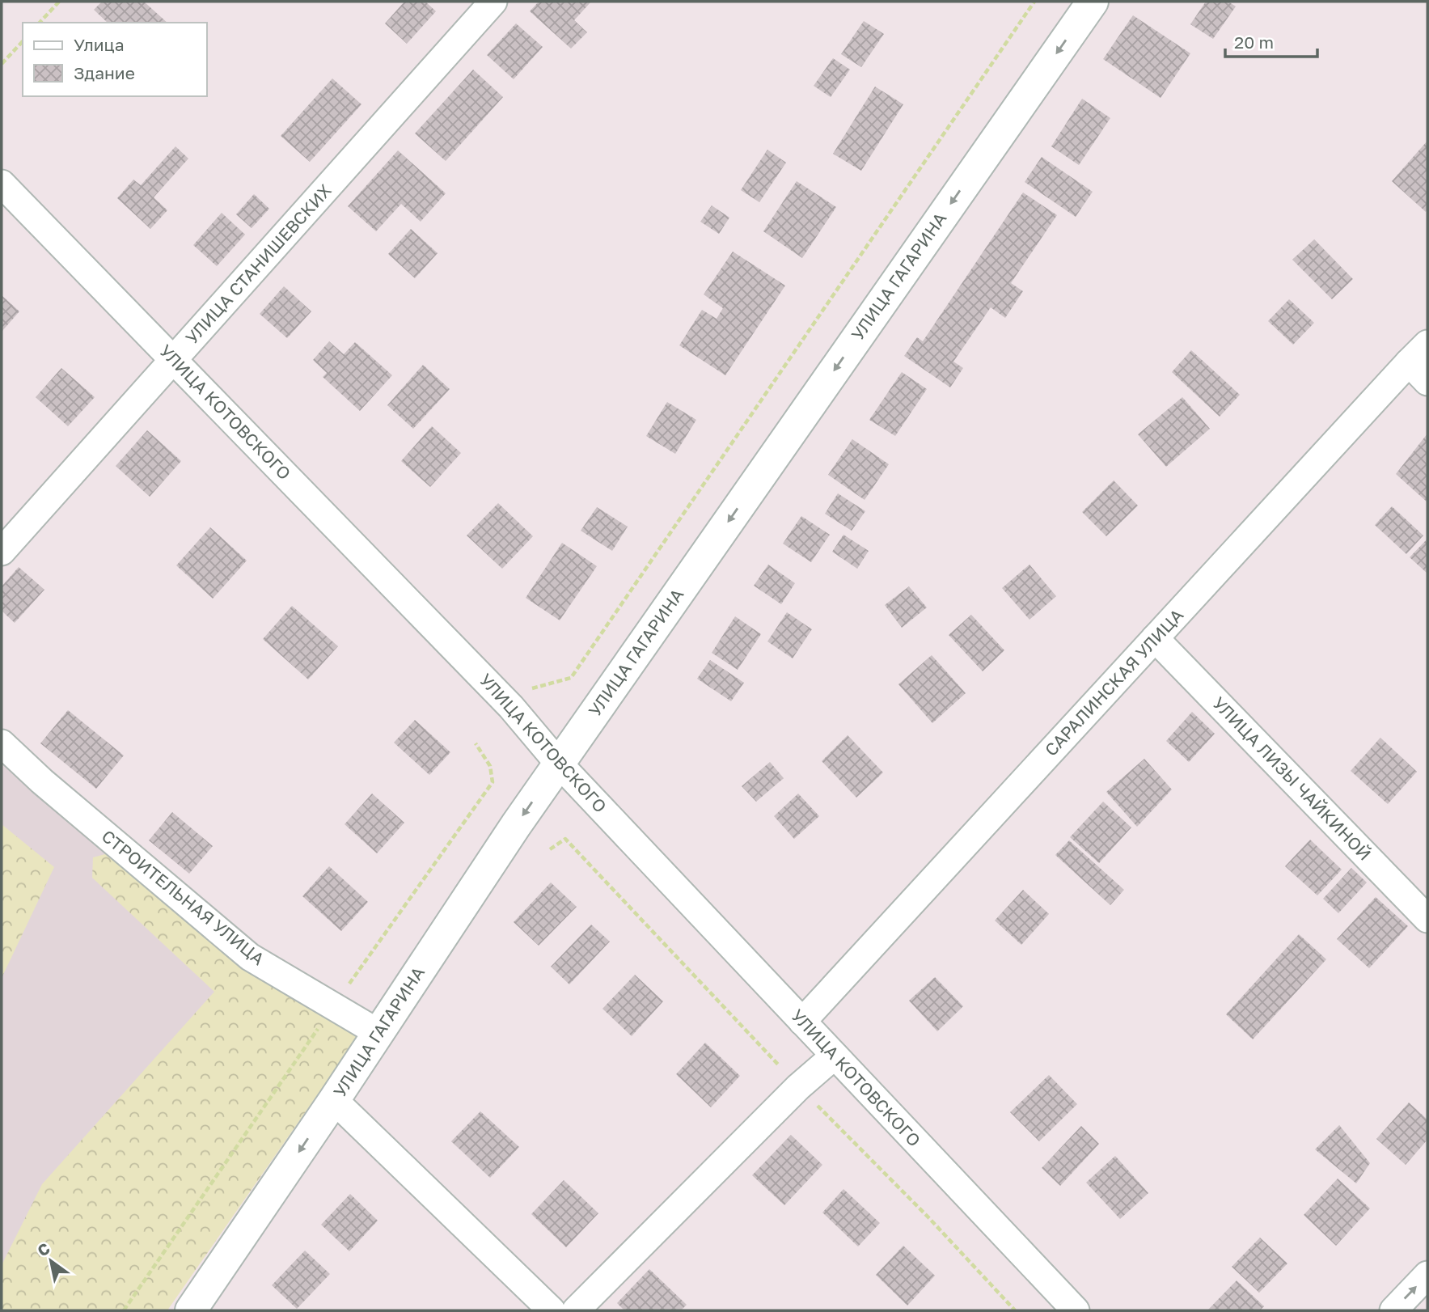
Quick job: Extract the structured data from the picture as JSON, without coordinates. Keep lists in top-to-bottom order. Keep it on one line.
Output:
{"streets":{"street":["УЛИЦА СТАНИШЕВСКИХ","УЛИЦА ГАГАРИНА","УЛИЦА КОТОВСКОГО","САРАЛИНСКАЯ УЛИЦА","УЛИЦА ЛИЗЫ ЧАЙКИНОЙ","СТРОИТЕЛЬНАЯ УЛИЦА"]},"crossings":[["УЛИЦА СТАНИШЕВСКИХ","УЛИЦА КОТОВСКОГО"],["УЛИЦА ГАГАРИНА","УЛИЦА КОТОВСКОГО"],["УЛИЦА ГАГАРИНА","СТРОИТЕЛЬНАЯ УЛИЦА"],["УЛИЦА КОТОВСКОГО","САРАЛИНСКАЯ УЛИЦА"],["САРАЛИНСКАЯ УЛИЦА","УЛИЦА ЛИЗЫ ЧАЙКИНОЙ"]],"one_way":["УЛИЦА ГАГАРИНА"],"legend":["Улица","Здание"],"scale_bar":"20 m","north":"top left"}
